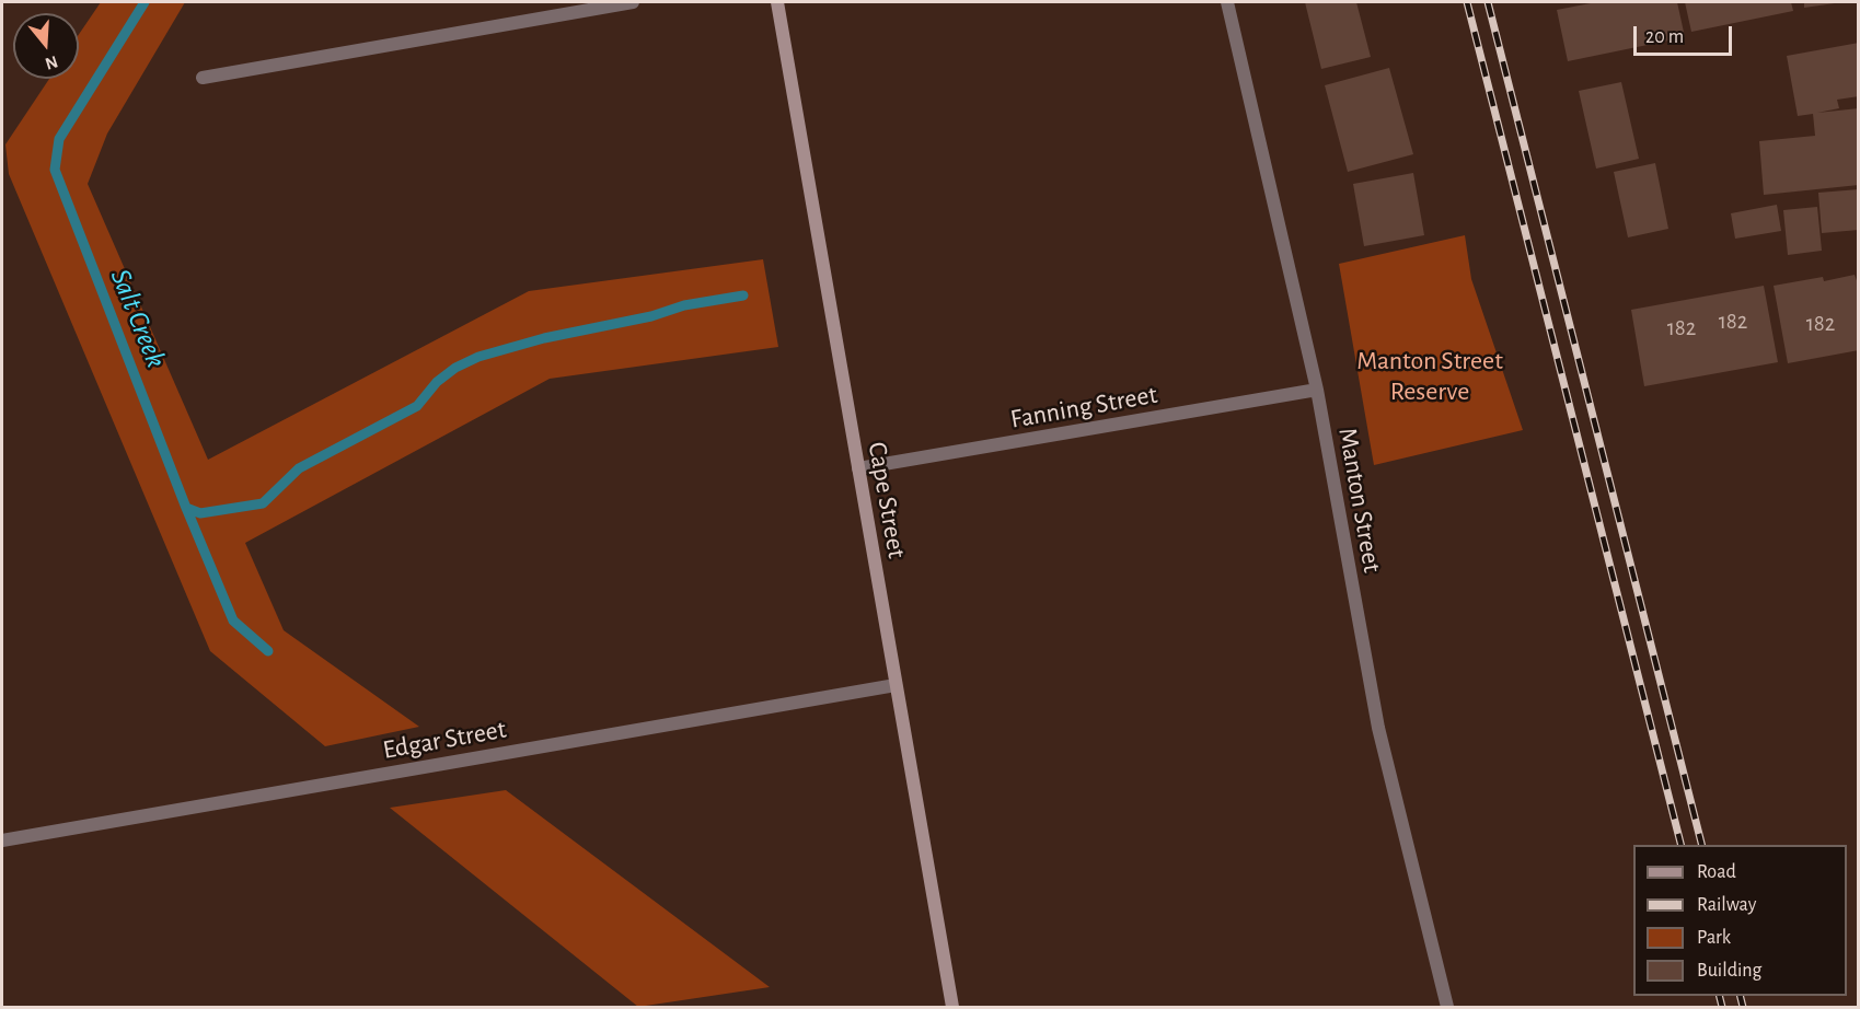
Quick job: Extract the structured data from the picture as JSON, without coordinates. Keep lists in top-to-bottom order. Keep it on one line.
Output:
{"streets":{"street":["Fanning Street","Cape Street","Manton Street","Edgar Street"]},"crossings":[["Fanning Street","Cape Street"],["Fanning Street","Manton Street"],["Cape Street","Edgar Street"]],"water":["Salt Creek"],"parks":["Manton Street Reserve"],"house_numbers":["182","182","182"],"legend":["Road","Railway","Park","Building"],"scale_bar":"20 m","north":"bottom"}
